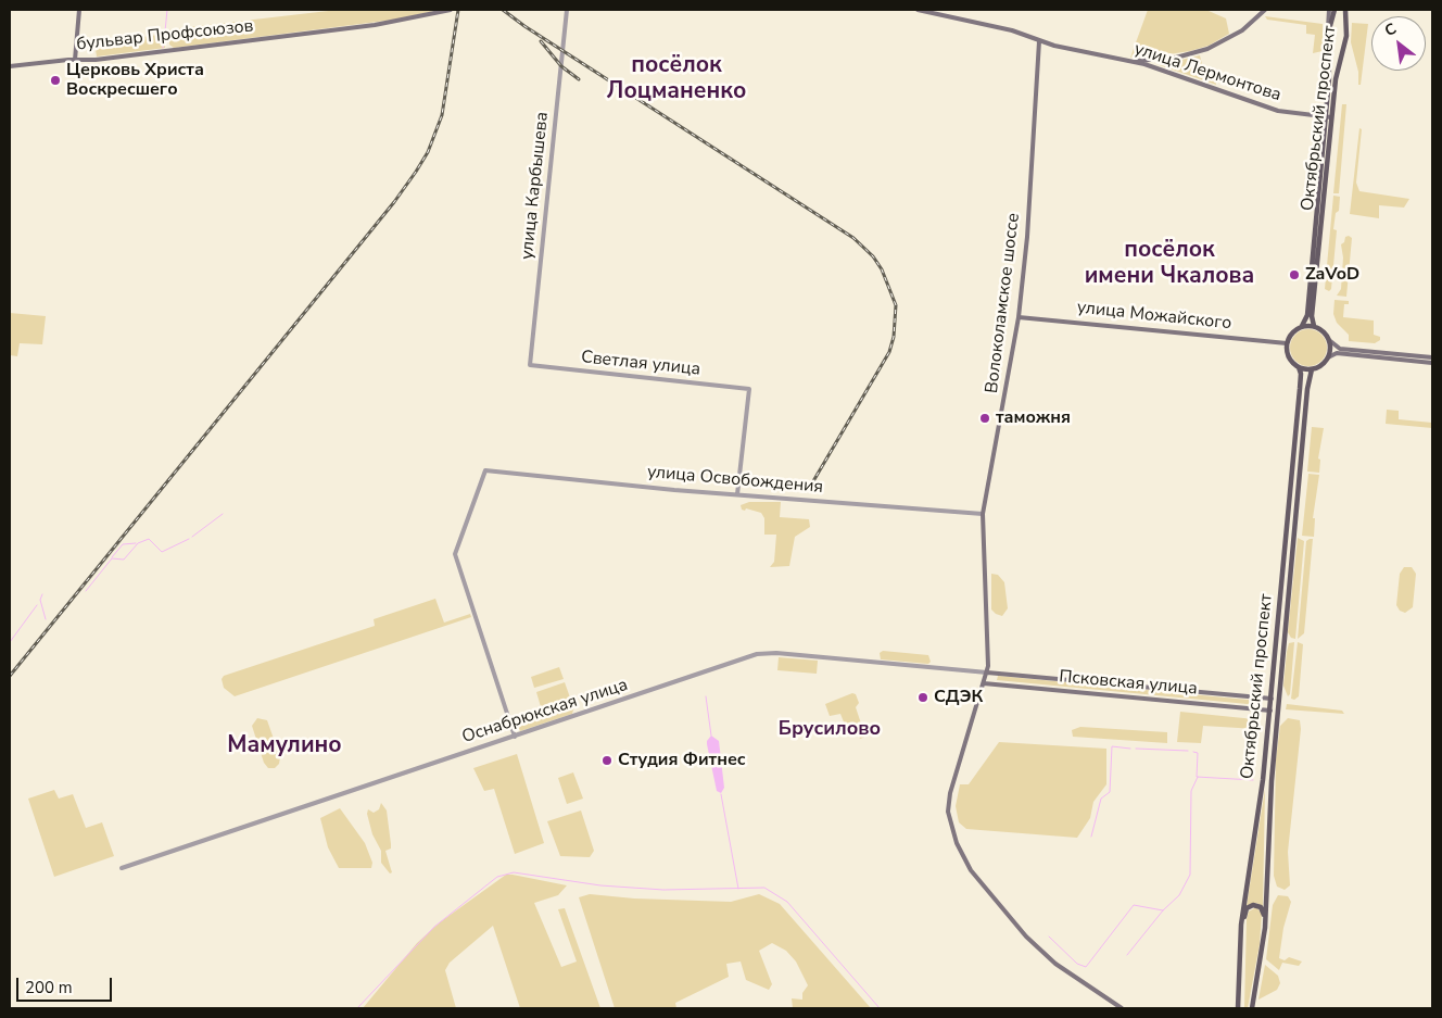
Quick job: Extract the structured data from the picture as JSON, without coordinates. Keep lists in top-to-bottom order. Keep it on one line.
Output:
{"streets":{"main road":["бульвар Профсоюзов","улица Лермонтова","Октябрьский проспект","Волоколамское шоссе","улица Можайского","Псковская улица"],"street":["улица Карбышева","Светлая улица","улица Освобождения","Оснабрюкская улица"]},"crossings":[["улица Лермонтова","Октябрьский проспект"],["улица Лермонтова","Волоколамское шоссе"],["Октябрьский проспект","улица Можайского"],["Октябрьский проспект","Псковская улица"],["улица Карбышева","Светлая улица"],["Волоколамское шоссе","улица Можайского"],["Волоколамское шоссе","улица Освобождения"],["Волоколамское шоссе","Псковская улица"],["Волоколамское шоссе","Оснабрюкская улица"],["Светлая улица","улица Освобождения"],["улица Освобождения","Оснабрюкская улица"],["Псковская улица","Оснабрюкская улица"]],"districts":["посёлок Лоцманенко","посёлок имени Чкалова","Брусилово","Мамулино"],"places":["Церковь Христа Воскресшего","ZaVoD","таможня","СДЭК","Студия Фитнес"],"scale_bar":"200 m","north":"top left"}
